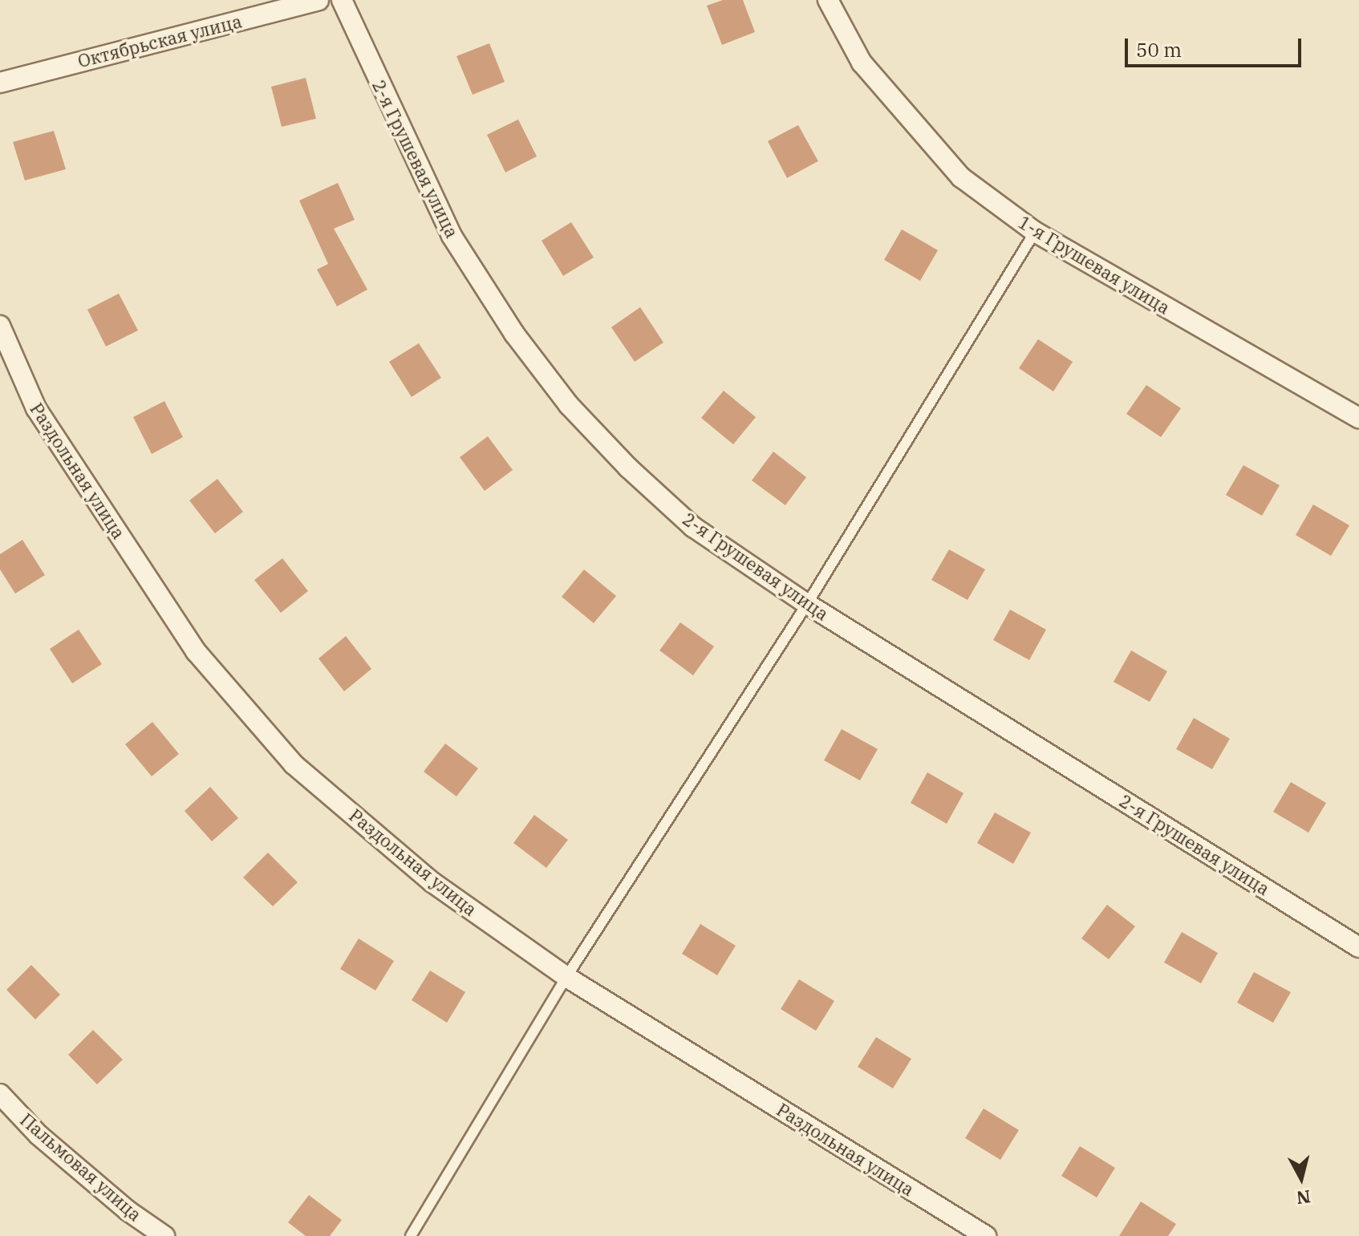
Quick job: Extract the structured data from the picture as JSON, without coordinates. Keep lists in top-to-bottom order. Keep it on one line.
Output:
{"streets":{"street":["Октябрьская улица","2-я Грушевая улица","1-я Грушевая улица","Раздольная улица","Пальмовая улица"]},"scale_bar":"50 m","north":"bottom"}
